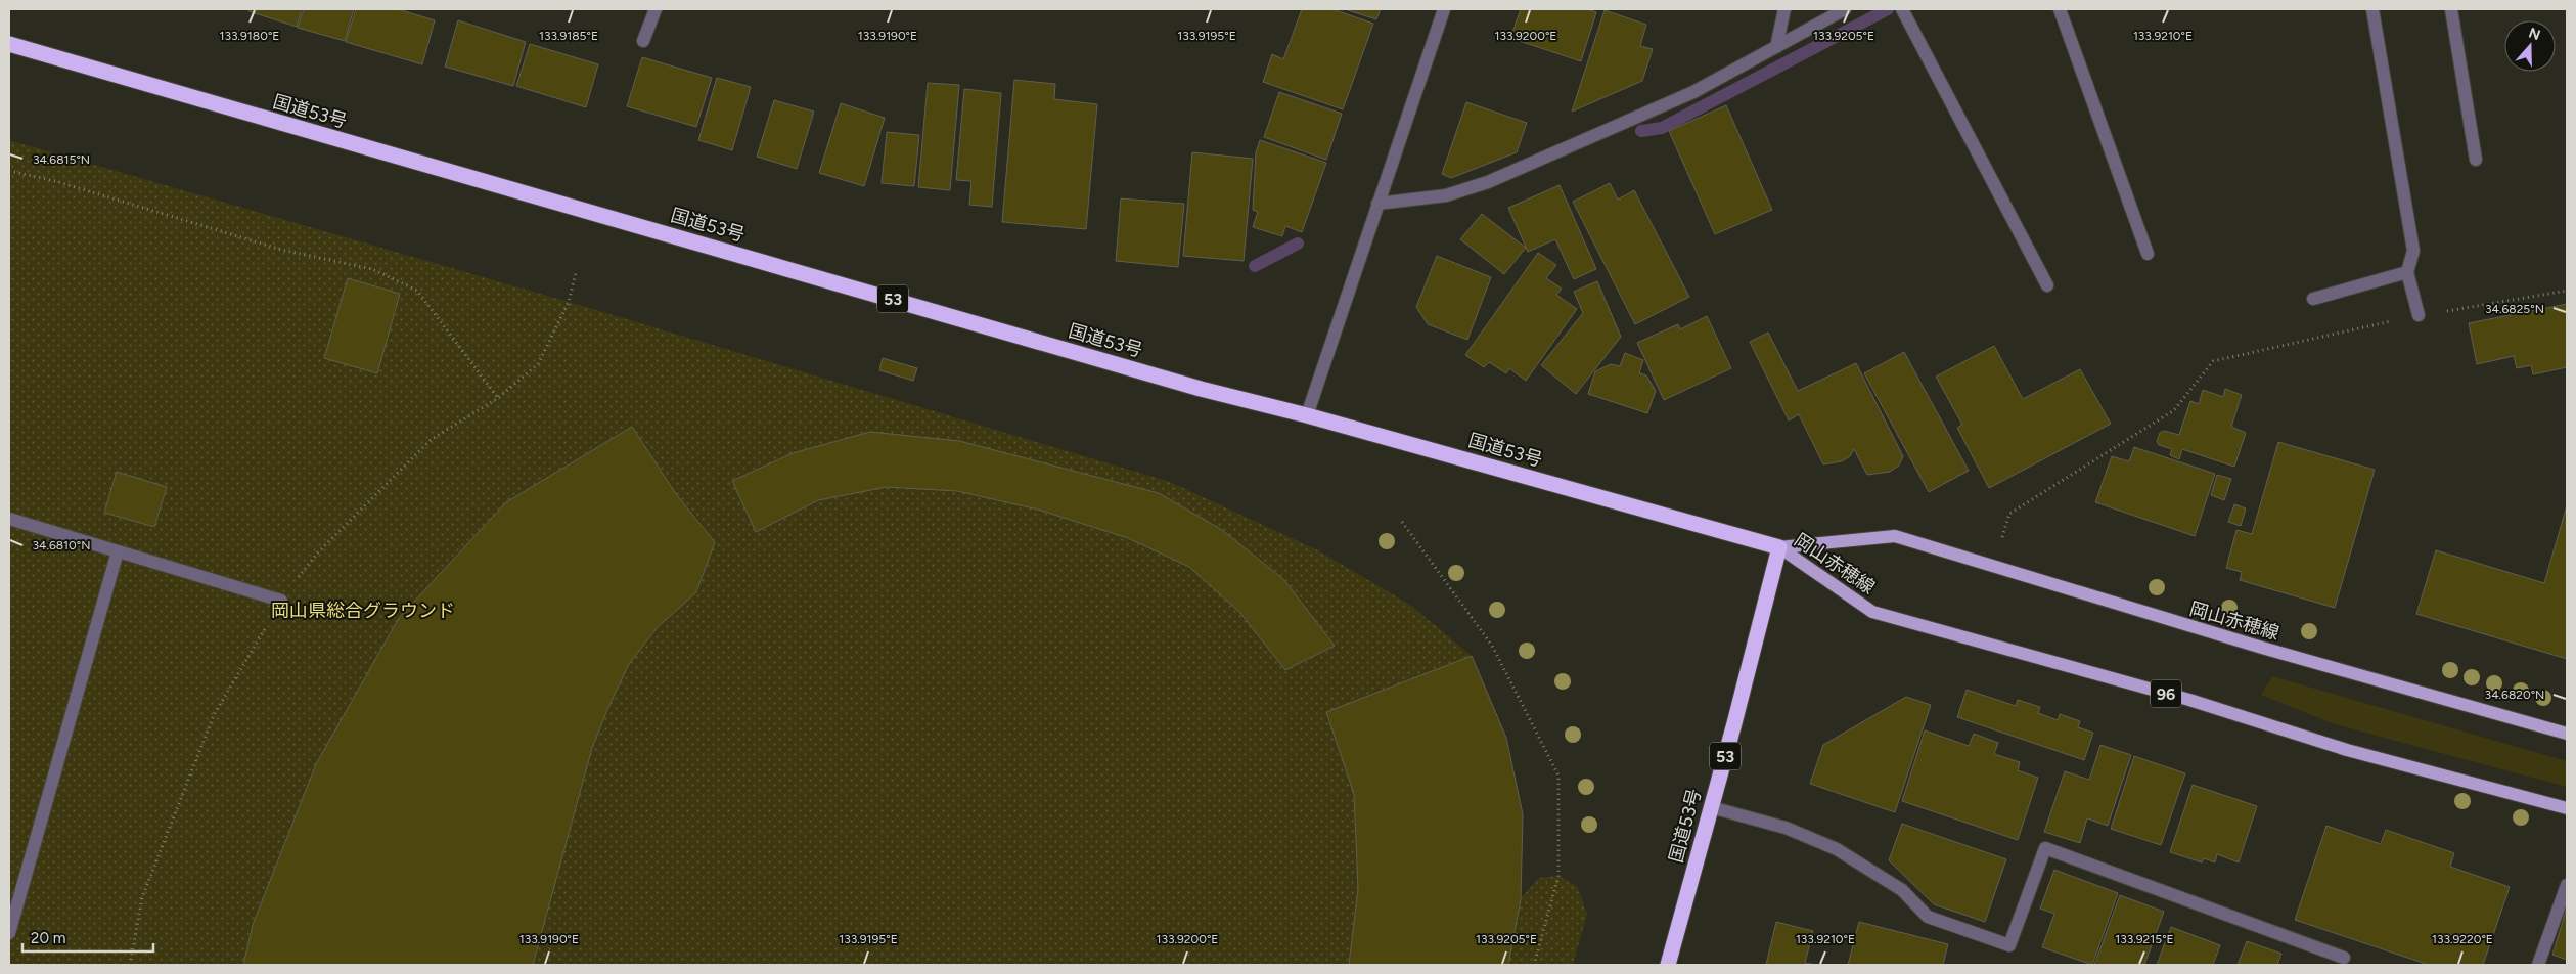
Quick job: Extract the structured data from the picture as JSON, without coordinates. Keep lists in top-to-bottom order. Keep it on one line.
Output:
{"streets":{"highway":["国道53号","53"],"main road":["岡山赤穂線","96"]},"crossings":[["国道53号","岡山赤穂線"]],"parks":["岡山県総合グラウンド"],"scale_bar":"20 m","north":"top","coordinates":["133.9180°E","133.9185°E","133.9190°E","133.9195°E","133.9200°E","133.9205°E","133.9210°E","34.6815°N","34.6825°N","34.6810°N","34.6820°N","133.9215°E","133.9220°E"]}
